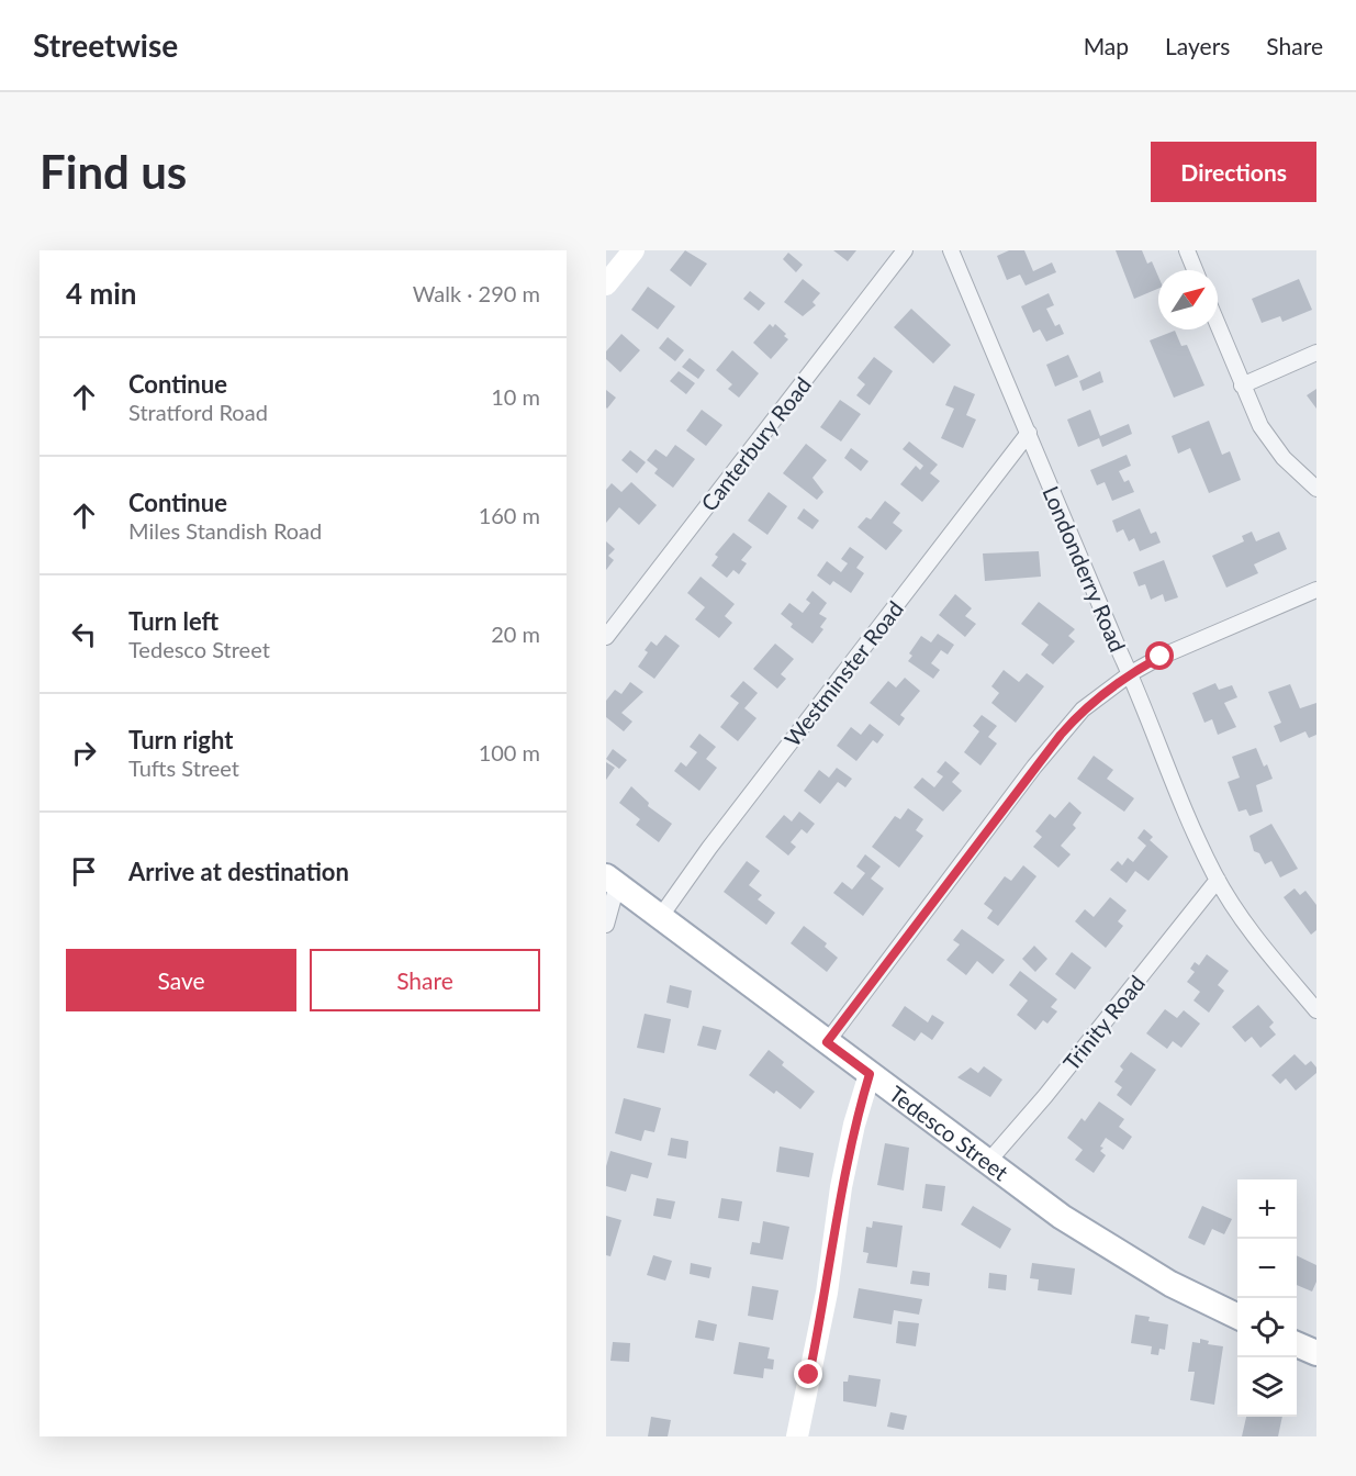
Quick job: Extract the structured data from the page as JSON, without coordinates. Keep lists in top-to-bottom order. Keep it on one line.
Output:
{"streets":{"main road":["Tedesco Street"],"street":["Canterbury Road","Londonderry Road","Westminster Road","Trinity Road"]},"crossings":[["Londonderry Road","Westminster Road"],["Londonderry Road","Trinity Road"],["Westminster Road","Tedesco Street"],["Trinity Road","Tedesco Street"]],"north":"top right","page":{"header":"Streetwise","nav":["Map","Layers","Share"],"buttons":["Directions",["Save","Share"]],"title":"Find us","heading":["4 min","Walk · 290 m"],"list":[["Continue","Stratford Road","10 m"],["Continue","Miles Standish Road","160 m"],["Turn left","Tedesco Street","20 m"],["Turn right","Tufts Street","100 m"],"Arrive at destination"],"map_buttons":["+","−"]}}
